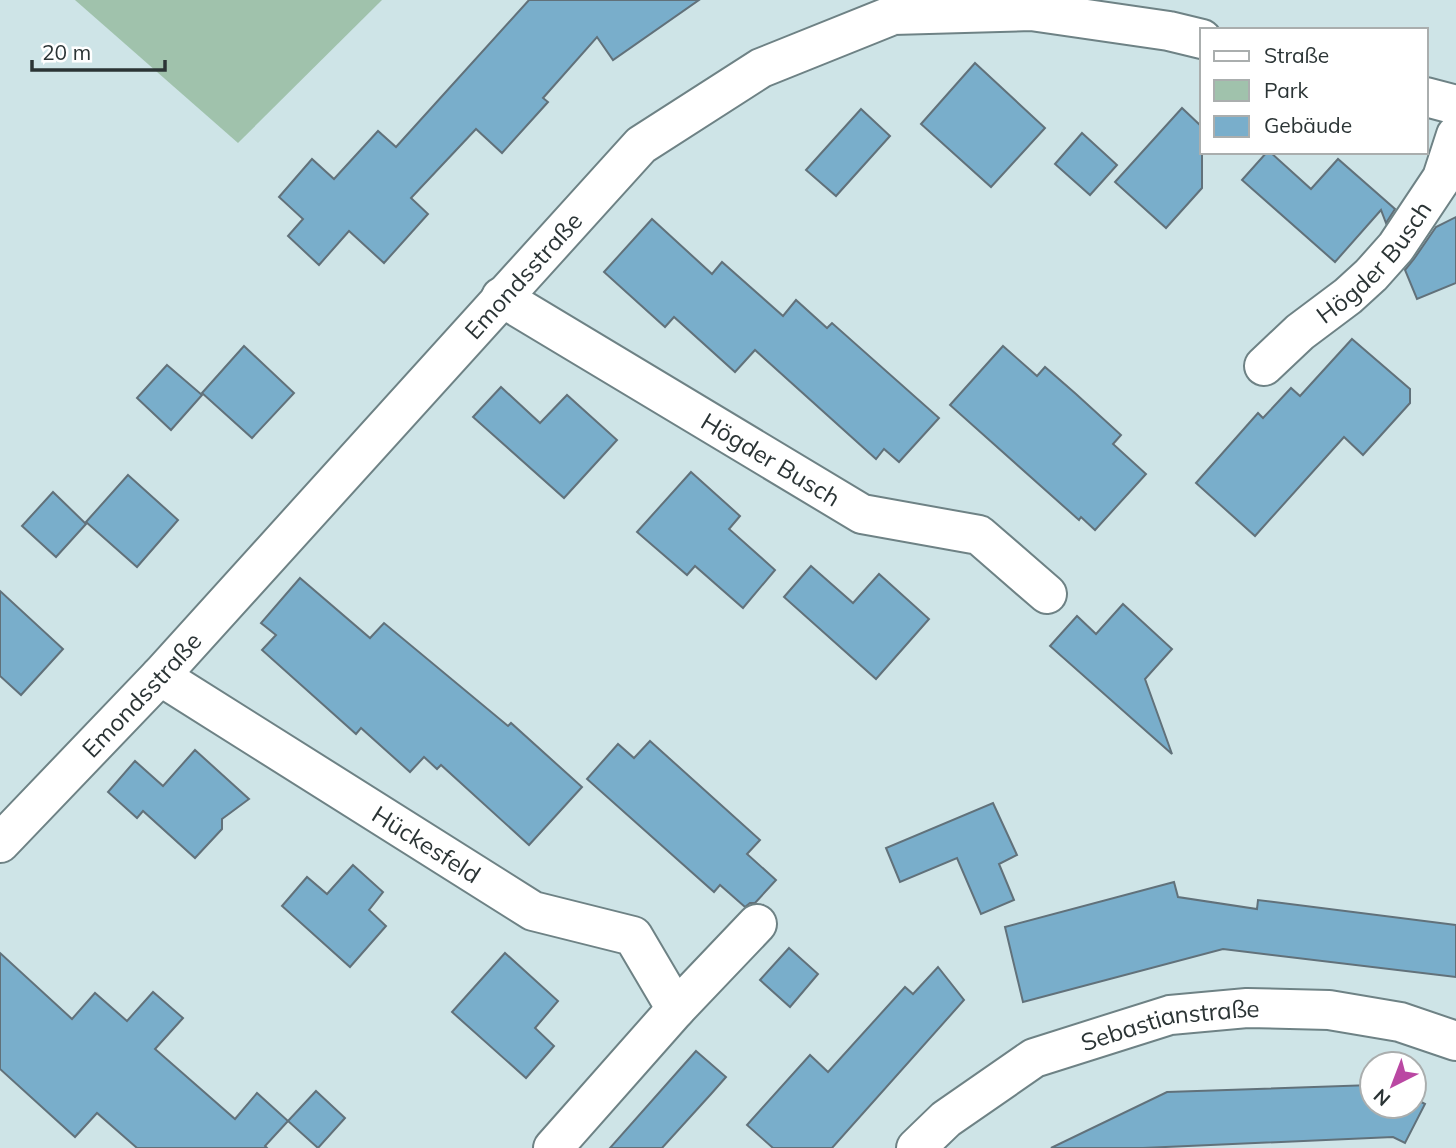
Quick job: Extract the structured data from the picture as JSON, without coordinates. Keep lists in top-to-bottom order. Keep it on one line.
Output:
{"streets":{"street":["Högder Busch","Emondsstraße","Hückesfeld","Sebastianstraße"]},"crossings":[["Högder Busch","Emondsstraße"],["Emondsstraße","Hückesfeld"]],"legend":["Straße","Park","Gebäude"],"scale_bar":"20 m","north":"bottom left"}
